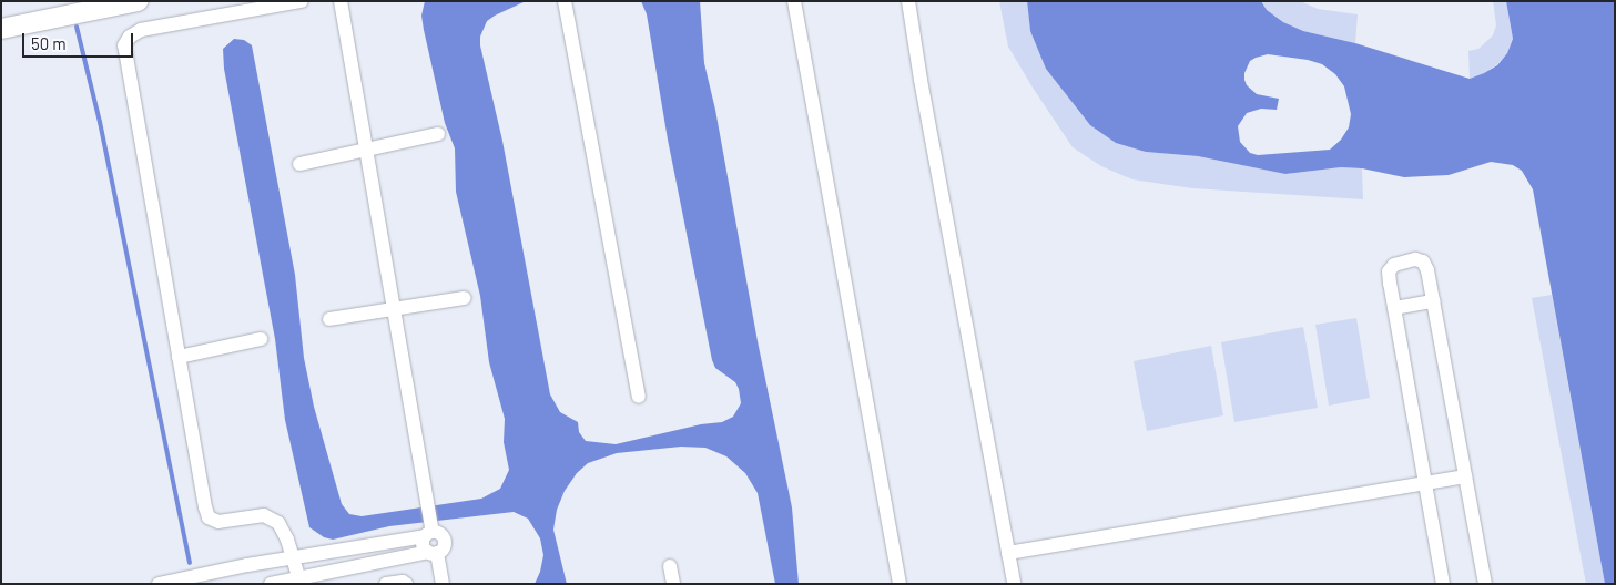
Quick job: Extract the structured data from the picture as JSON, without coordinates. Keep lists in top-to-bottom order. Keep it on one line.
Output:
{"scale_bar":"50 m"}
